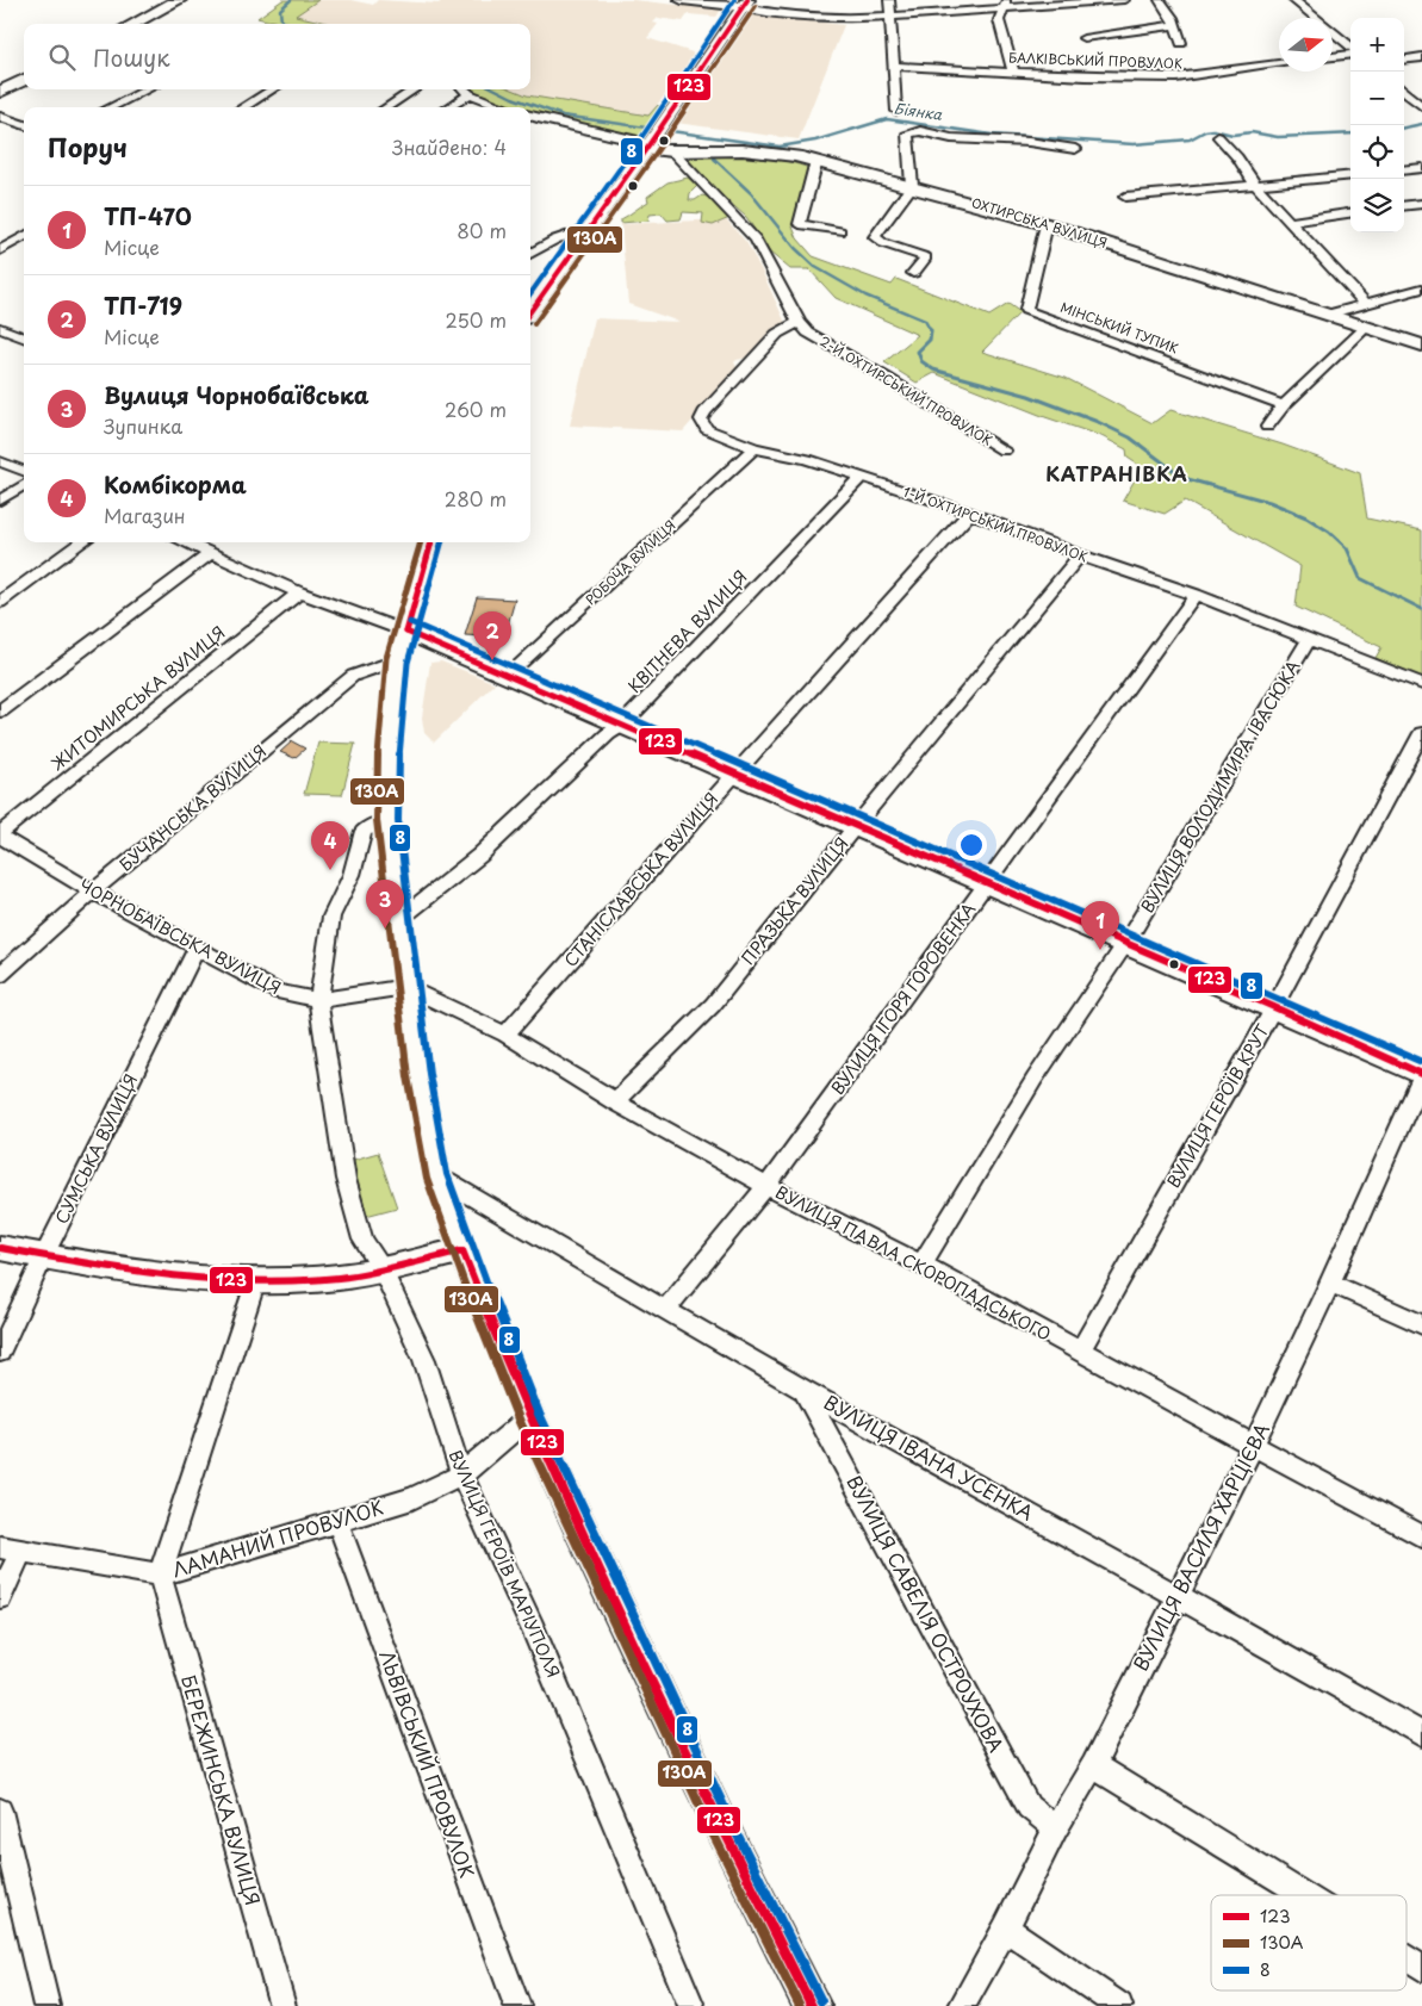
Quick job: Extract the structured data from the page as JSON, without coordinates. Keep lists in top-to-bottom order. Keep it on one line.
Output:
{"streets":{"street":["БАЛКІВСЬКИЙ ПРОВУЛОК","ОХТИРСЬКА ВУЛИЦЯ","МІНСЬКИЙ ТУПИК","2-Й ОХТИРСЬКИЙ ПРОВУЛОК","1-Й ОХТИРСЬКИЙ ПРОВУЛОК","РОБОЧА ВУЛИЦЯ","КВІТНЕВА ВУЛИЦЯ","ЖИТОМИРСЬКА ВУЛИЦЯ","ВУЛИЦЯ ВОЛОДИМИРА ІВАСЮКА","БУЧАНСЬКА ВУЛИЦЯ","СТАНІСЛАВСЬКА ВУЛИЦЯ","ПРАЗЬКА ВУЛИЦЯ","ЧОРНОБАЇВСЬКА ВУЛИЦЯ","ВУЛИЦЯ ІГОРЯ ГОРОВЕНКА","ВУЛИЦЯ ГЕРОЇВ КРУТ","СУМСЬКА ВУЛИЦЯ","ВУЛИЦЯ ПАВЛА СКОРОПАДСЬКОГО","ВУЛИЦЯ ІВАНА УСЕНКА","ЛАМАНИЙ ПРОВУЛОК","ВУЛИЦЯ ВАСИЛЯ ХАРЦІЄВА","ВУЛИЦЯ ГЕРОЇВ МАРІУПОЛЯ","ВУЛИЦЯ САВЕЛІЯ ОСТРОУХОВА","ЛЬВІВСЬКИЙ ПРОВУЛОК","БЕРЕЖИНСЬКА ВУЛИЦЯ"]},"crossings":[["ОХТИРСЬКА ВУЛИЦЯ","МІНСЬКИЙ ТУПИК"],["ОХТИРСЬКА ВУЛИЦЯ","2-Й ОХТИРСЬКИЙ ПРОВУЛОК"],["2-Й ОХТИРСЬКИЙ ПРОВУЛОК","1-Й ОХТИРСЬКИЙ ПРОВУЛОК"],["1-Й ОХТИРСЬКИЙ ПРОВУЛОК","РОБОЧА ВУЛИЦЯ"],["1-Й ОХТИРСЬКИЙ ПРОВУЛОК","КВІТНЕВА ВУЛИЦЯ"],["1-Й ОХТИРСЬКИЙ ПРОВУЛОК","ВУЛИЦЯ ВОЛОДИМИРА ІВАСЮКА"],["1-Й ОХТИРСЬКИЙ ПРОВУЛОК","СТАНІСЛАВСЬКА ВУЛИЦЯ"],["1-Й ОХТИРСЬКИЙ ПРОВУЛОК","ПРАЗЬКА ВУЛИЦЯ"],["1-Й ОХТИРСЬКИЙ ПРОВУЛОК","ВУЛИЦЯ ІГОРЯ ГОРОВЕНКА"],["ЖИТОМИРСЬКА ВУЛИЦЯ","ЧОРНОБАЇВСЬКА ВУЛИЦЯ"],["ВУЛИЦЯ ВОЛОДИМИРА ІВАСЮКА","ВУЛИЦЯ ПАВЛА СКОРОПАДСЬКОГО"],["БУЧАНСЬКА ВУЛИЦЯ","ЧОРНОБАЇВСЬКА ВУЛИЦЯ"],["СТАНІСЛАВСЬКА ВУЛИЦЯ","ВУЛИЦЯ ПАВЛА СКОРОПАДСЬКОГО"],["ПРАЗЬКА ВУЛИЦЯ","ВУЛИЦЯ ПАВЛА СКОРОПАДСЬКОГО"],["ЧОРНОБАЇВСЬКА ВУЛИЦЯ","СУМСЬКА ВУЛИЦЯ"],["ЧОРНОБАЇВСЬКА ВУЛИЦЯ","ВУЛИЦЯ ПАВЛА СКОРОПАДСЬКОГО"],["ЧОРНОБАЇВСЬКА ВУЛИЦЯ","ВУЛИЦЯ ГЕРОЇВ МАРІУПОЛЯ"],["ВУЛИЦЯ ІГОРЯ ГОРОВЕНКА","ВУЛИЦЯ ПАВЛА СКОРОПАДСЬКОГО"],["ВУЛИЦЯ ІГОРЯ ГОРОВЕНКА","ВУЛИЦЯ ІВАНА УСЕНКА"],["ВУЛИЦЯ ГЕРОЇВ КРУТ","ВУЛИЦЯ ПАВЛА СКОРОПАДСЬКОГО"],["ВУЛИЦЯ ПАВЛА СКОРОПАДСЬКОГО","ВУЛИЦЯ ВАСИЛЯ ХАРЦІЄВА"],["ВУЛИЦЯ ІВАНА УСЕНКА","ВУЛИЦЯ ВАСИЛЯ ХАРЦІЄВА"],["ВУЛИЦЯ ІВАНА УСЕНКА","ВУЛИЦЯ САВЕЛІЯ ОСТРОУХОВА"],["ЛАМАНИЙ ПРОВУЛОК","ВУЛИЦЯ ГЕРОЇВ МАРІУПОЛЯ"],["ЛАМАНИЙ ПРОВУЛОК","ЛЬВІВСЬКИЙ ПРОВУЛОК"],["ЛАМАНИЙ ПРОВУЛОК","БЕРЕЖИНСЬКА ВУЛИЦЯ"],["ВУЛИЦЯ ВАСИЛЯ ХАРЦІЄВА","ВУЛИЦЯ САВЕЛІЯ ОСТРОУХОВА"]],"districts":["КАТРАНІВКА"],"water":["Біянка"],"lines":["transit line 123","transit line 8","transit line 130А"],"legend":["123","130А","8"],"north":"right","page":{"map_buttons":["+","−"],"search":"Пошук","heading":["Поруч","Знайдено: 4"],"list":[{"mark":"1","name":"ТП-470","note":"Місце","value":"80 m"},{"mark":"2","name":"ТП-719","note":"Місце","value":"250 m"},{"mark":"3","name":"Вулиця Чорнобаївська","note":"Зупинка","value":"260 m"},{"mark":"4","name":"Комбікорма","note":"Магазин","value":"280 m"}],"pins":["2","4","3","1"]}}
